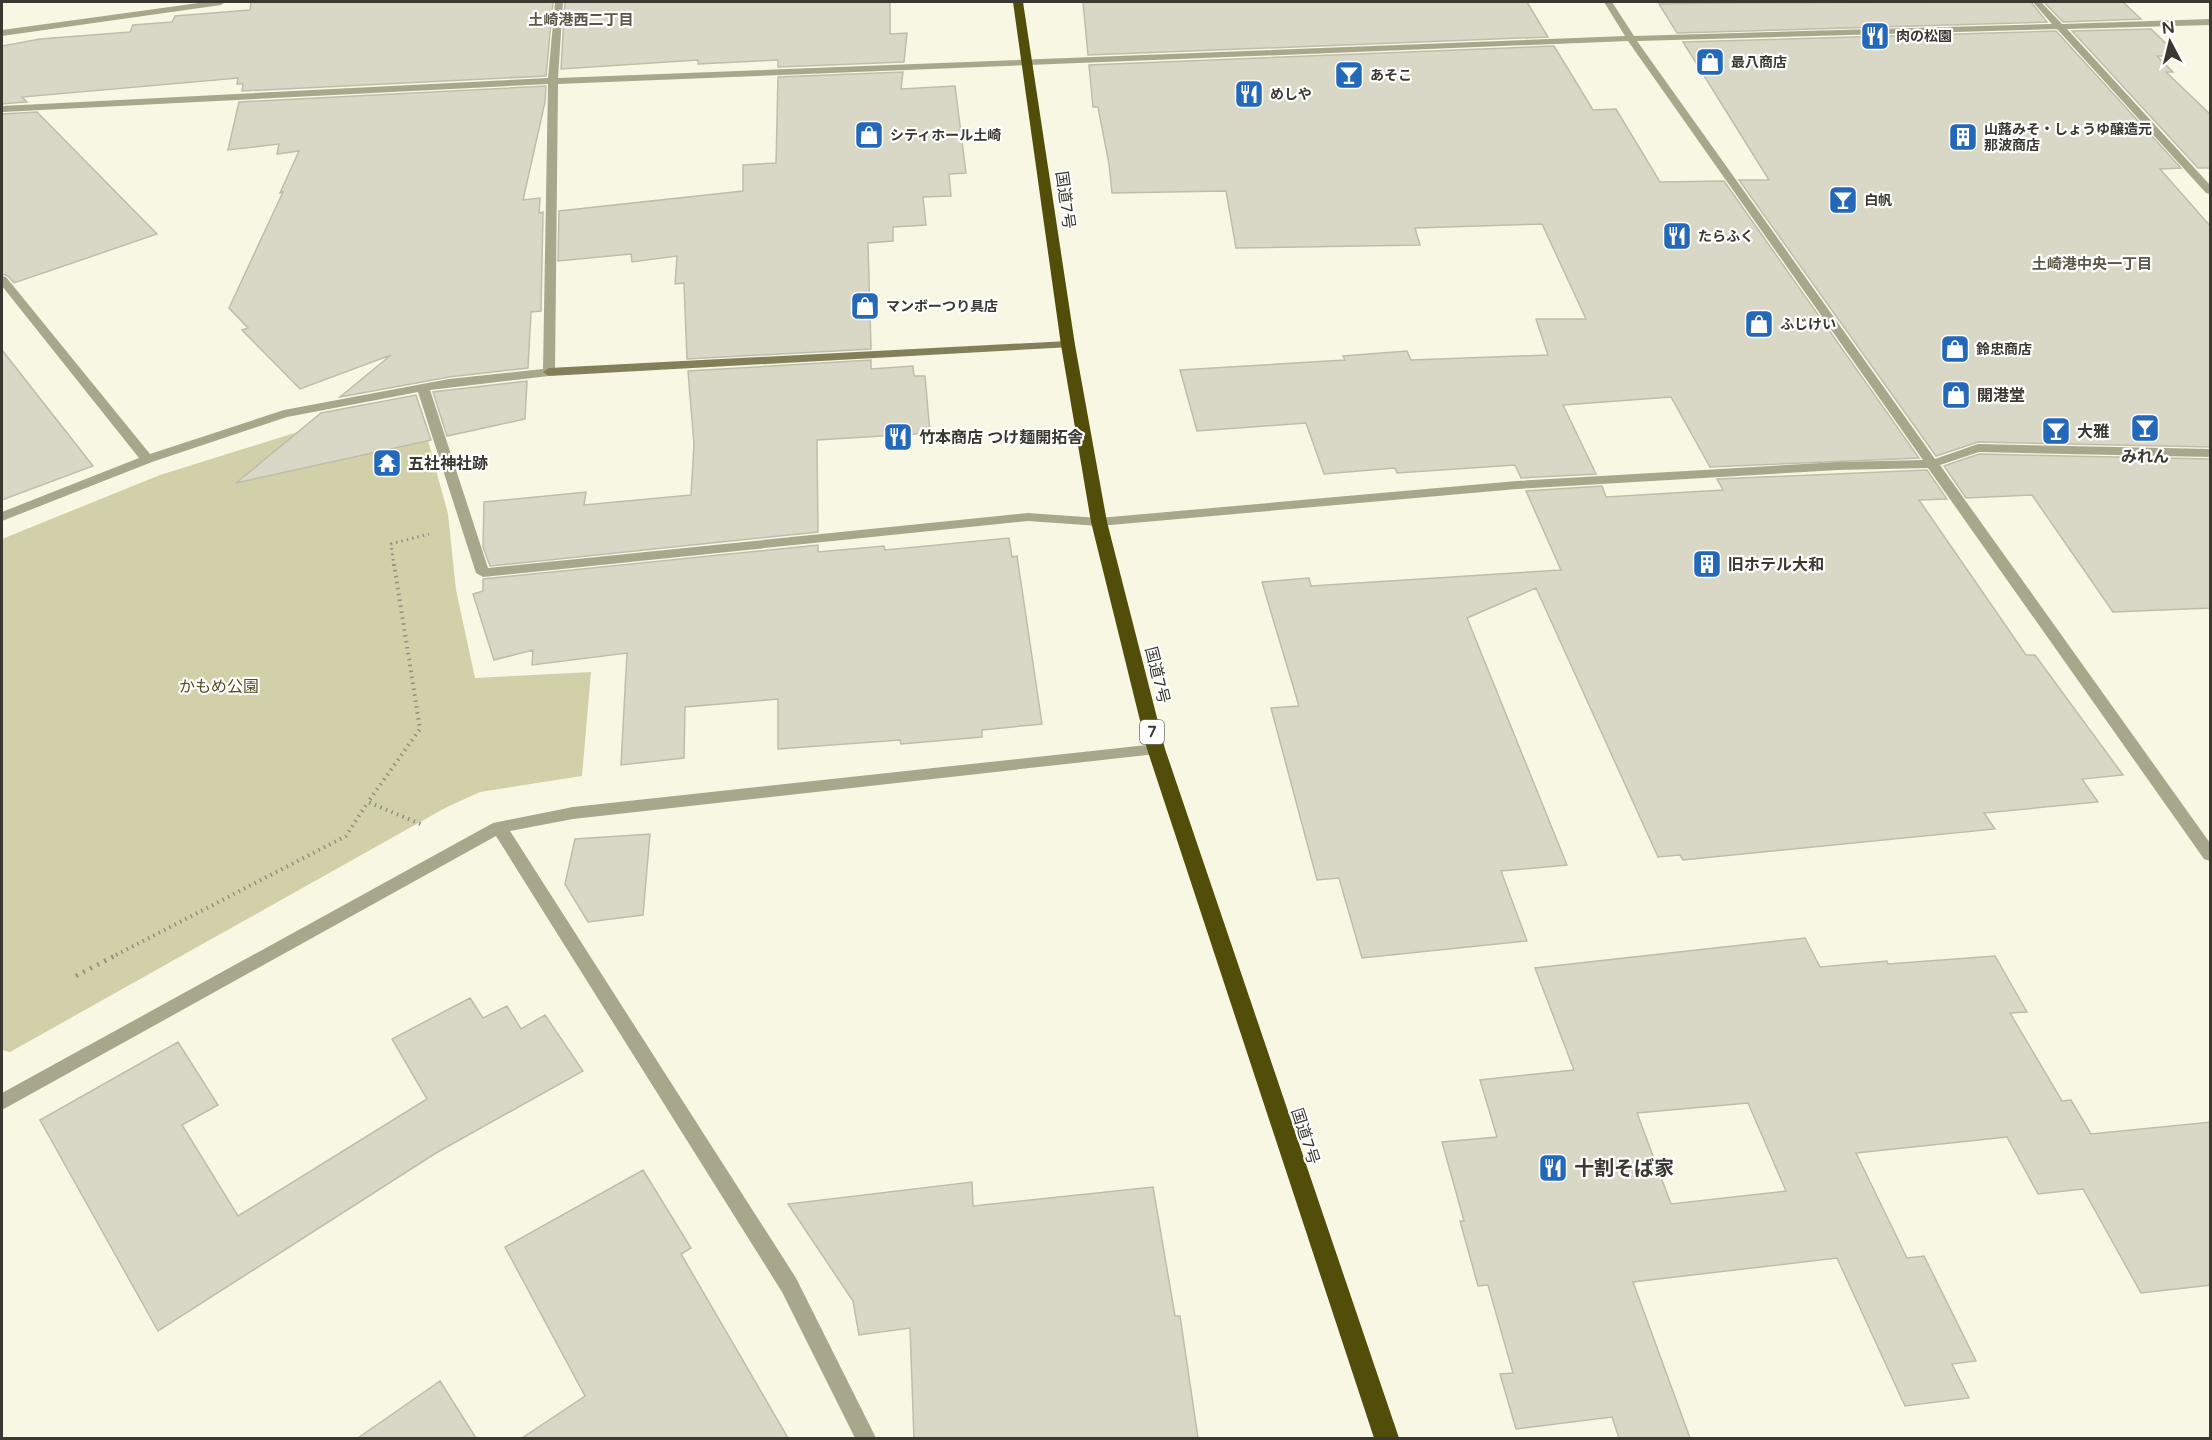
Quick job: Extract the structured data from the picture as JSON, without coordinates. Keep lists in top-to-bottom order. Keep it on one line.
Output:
{"streets":{"highway":["国道7号","7"]},"districts":["土崎港西二丁目","土崎港中央一丁目"],"parks":["かもめ公園"],"places":{"restaurant":["肉の松園","めしや","たらふく","竹本商店 つけ麺開拓舎","十割そば家"],"shop":["最八商店","シティホール土崎","マンボーつり具店","ふじけい","鈴忠商店","開港堂"],"bar":["あそこ","白帆","みれん","大雅"],"building":["山蕗みそ・しょうゆ醸造元 那波商店","旧ホテル大和"],"temple":["五社神社跡"]},"north":"top"}
